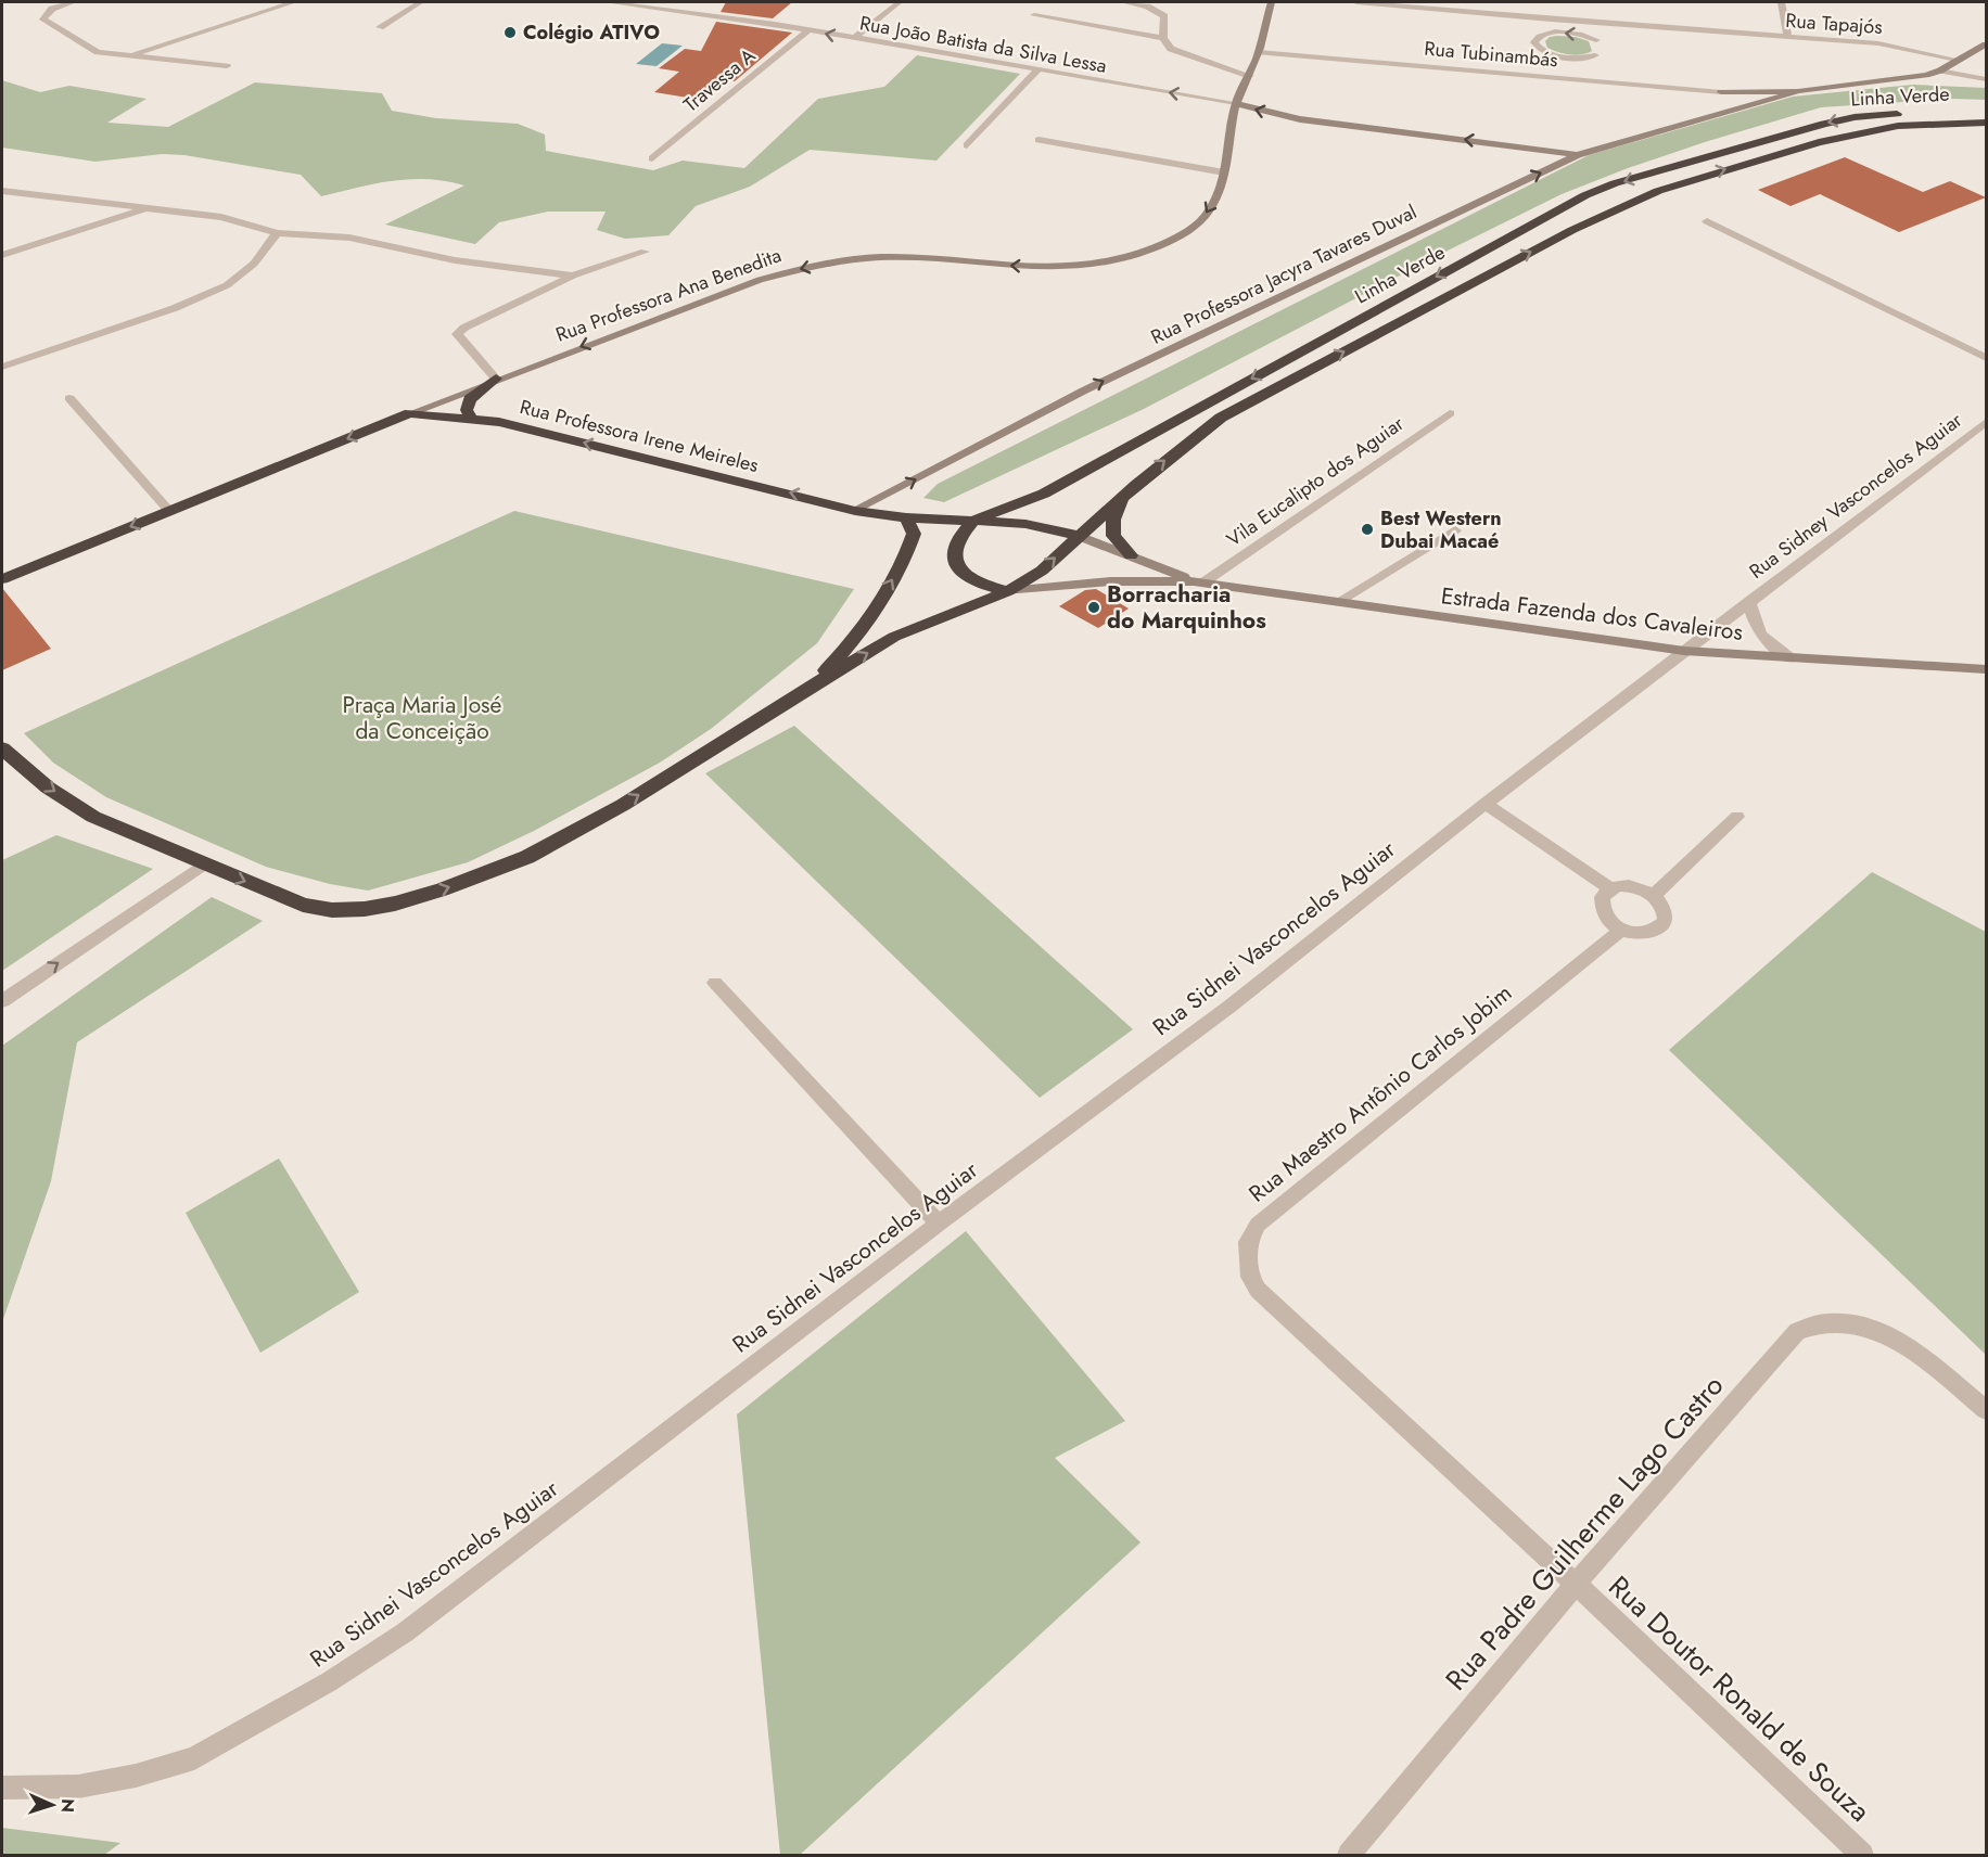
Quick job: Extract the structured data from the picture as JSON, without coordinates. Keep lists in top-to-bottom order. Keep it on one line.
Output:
{"streets":{"highway":["Linha Verde","Rua Professora Ana Benedita","Rua Professora Irene Meireles"],"street":["Rua Tapajós","Rua João Batista da Silva Lessa","Rua Tubinambás","Travessa A","Rua Professora Jacyra Tavares Duval","Vila Eucalipto dos Aguiar","Rua Sidney Vasconcelos Aguiar","Estrada Fazenda dos Cavaleiros","Rua Sidnei Vasconcelos Aguiar","Rua Maestro Antônio Carlos Jobim","Rua Padre Guilherme Lago Castro","Rua Doutor Ronald de Souza"]},"crossings":[["Rua Tapajós","Rua Professora Jacyra Tavares Duval"],["Rua João Batista da Silva Lessa","Travessa A"],["Rua João Batista da Silva Lessa","Rua Professora Ana Benedita"],["Rua Tubinambás","Rua Professora Jacyra Tavares Duval"],["Rua Tubinambás","Rua Professora Ana Benedita"],["Linha Verde","Rua Professora Jacyra Tavares Duval"],["Linha Verde","Rua Professora Irene Meireles"],["Linha Verde","Estrada Fazenda dos Cavaleiros"],["Rua Professora Jacyra Tavares Duval","Rua Professora Irene Meireles"],["Rua Professora Ana Benedita","Rua Professora Irene Meireles"],["Vila Eucalipto dos Aguiar","Estrada Fazenda dos Cavaleiros"],["Rua Sidney Vasconcelos Aguiar","Estrada Fazenda dos Cavaleiros"],["Rua Sidney Vasconcelos Aguiar","Rua Sidnei Vasconcelos Aguiar"],["Estrada Fazenda dos Cavaleiros","Rua Sidnei Vasconcelos Aguiar"],["Rua Maestro Antônio Carlos Jobim","Rua Padre Guilherme Lago Castro"],["Rua Maestro Antônio Carlos Jobim","Rua Doutor Ronald de Souza"],["Rua Padre Guilherme Lago Castro","Rua Doutor Ronald de Souza"]],"one_way":["Rua Professora Jacyra Tavares Duval","Rua Professora Ana Benedita","Rua Professora Irene Meireles"],"parks":["Praça Maria José da Conceição"],"places":["Colégio ATIVO","Best Western Dubai Macaé","Borracharia do Marquinhos"],"north":"right"}
